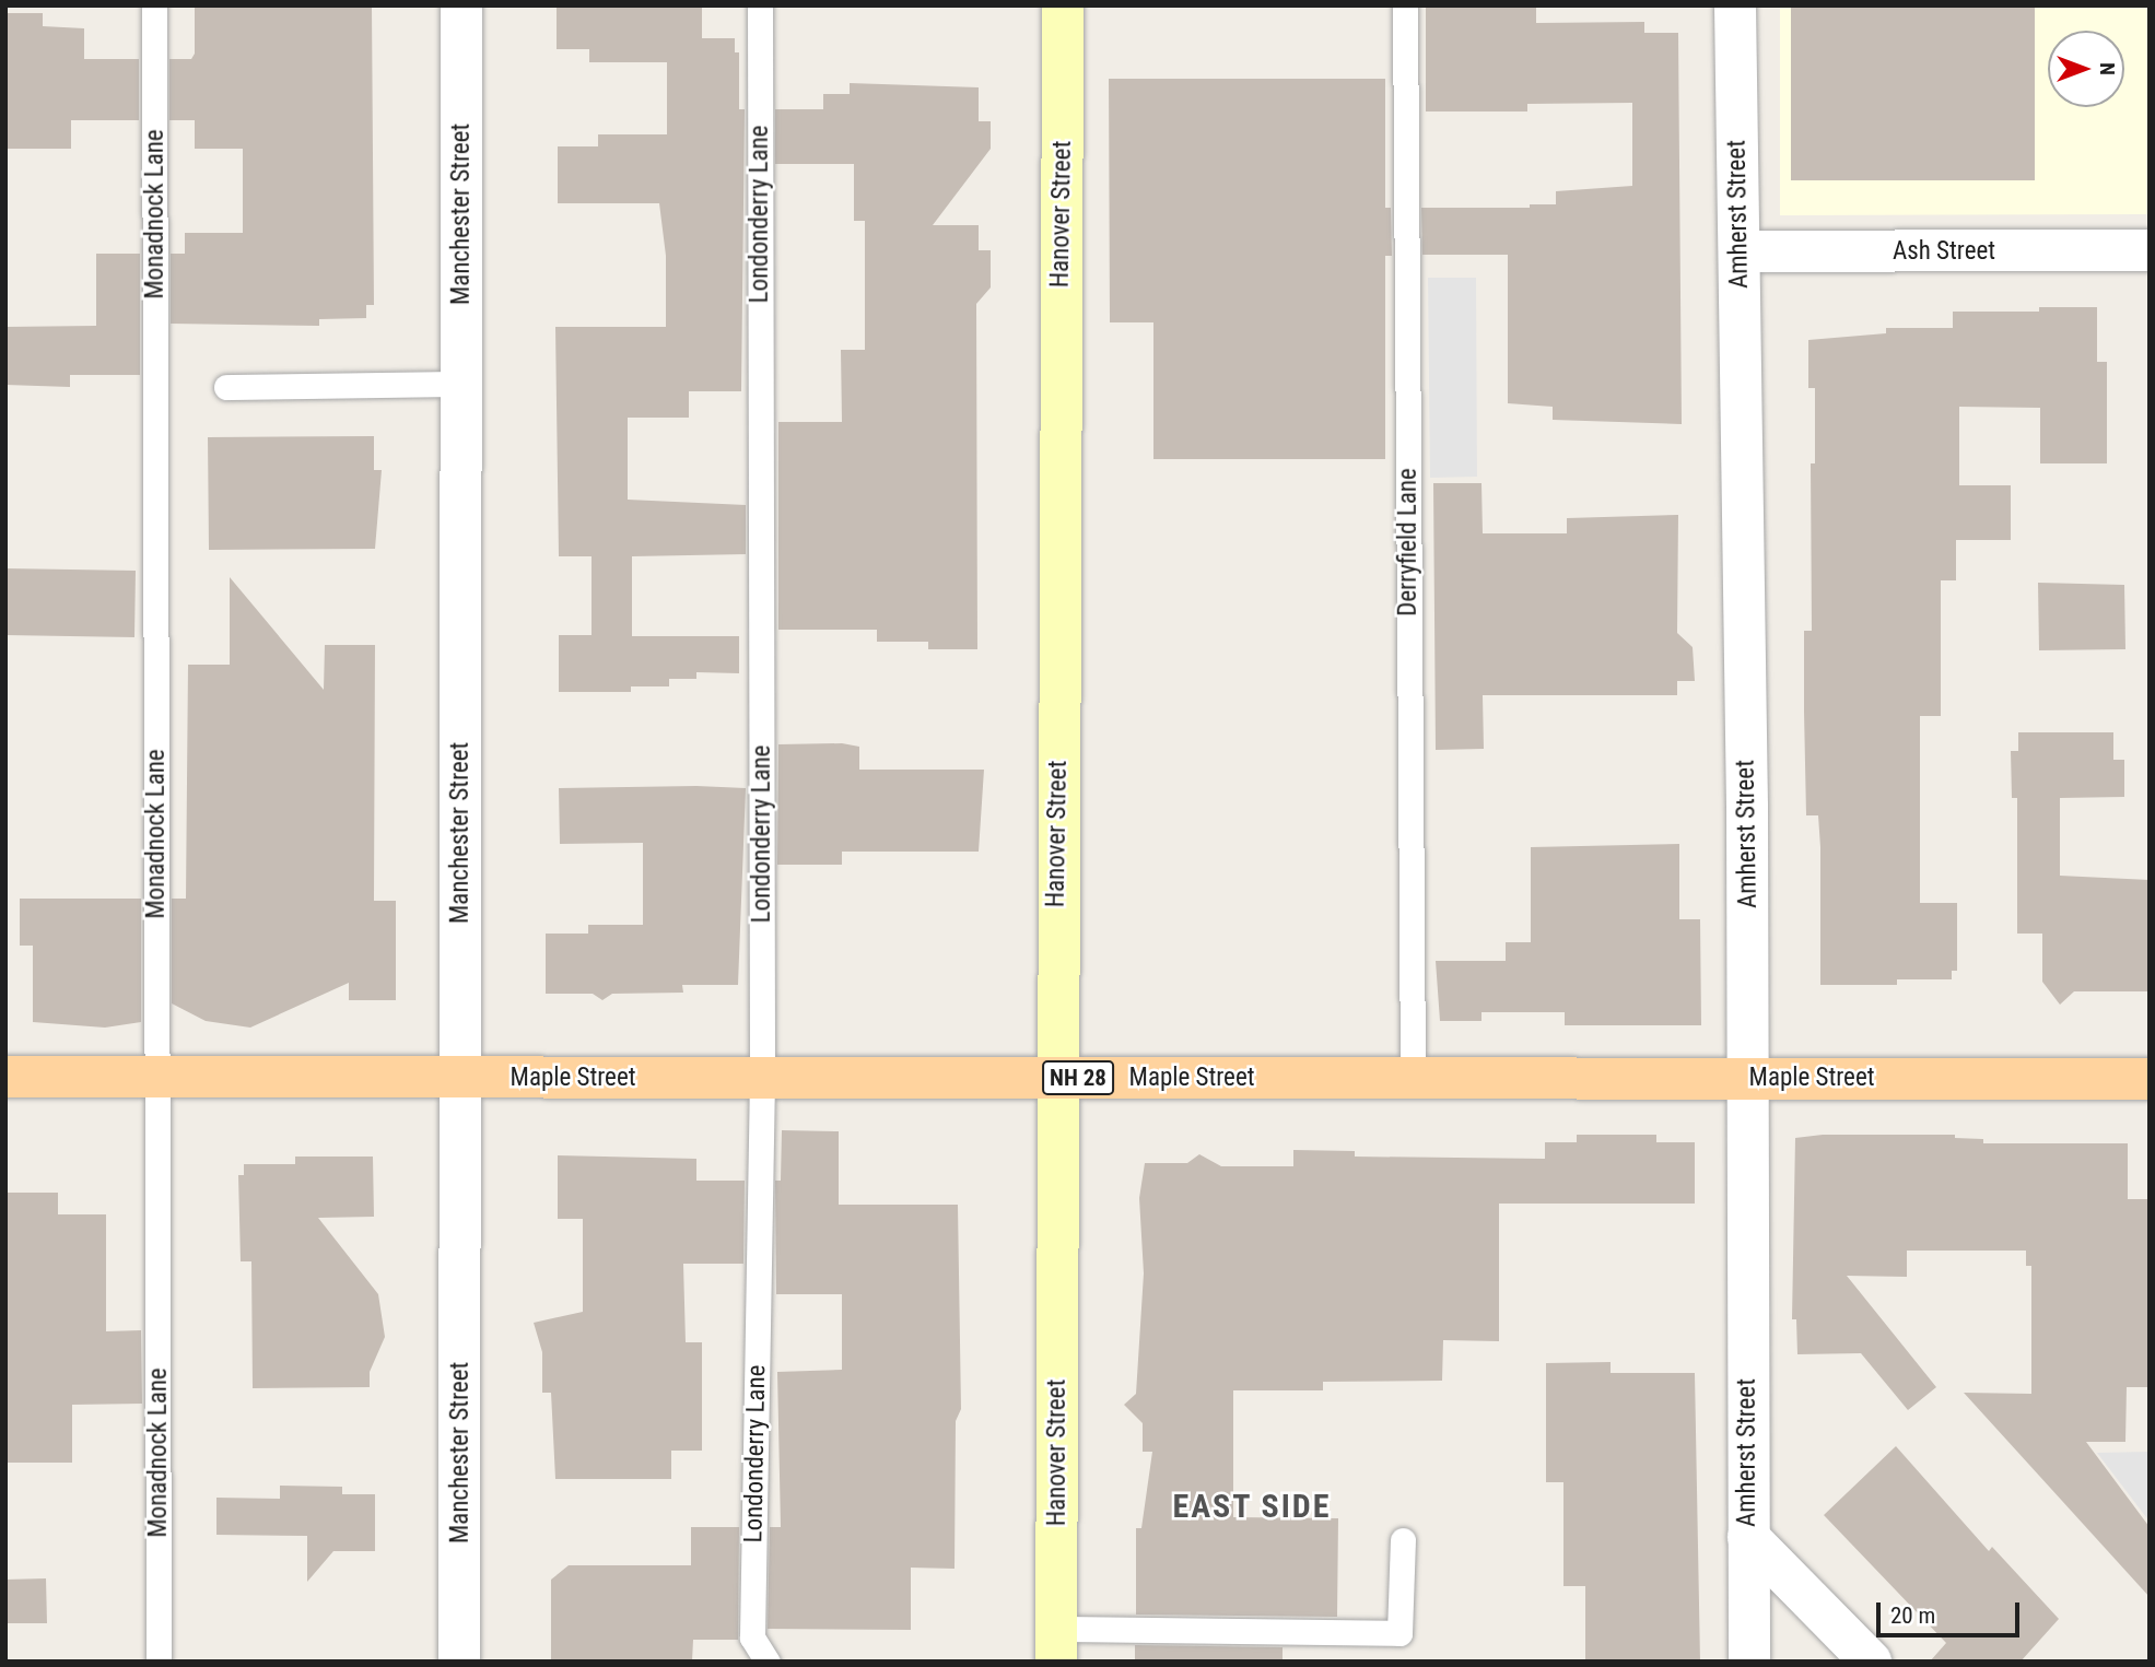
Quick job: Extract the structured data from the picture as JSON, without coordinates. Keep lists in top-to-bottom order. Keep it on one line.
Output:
{"streets":{"main road":["Maple Street","NH 28"],"street":["Manchester Street","Hanover Street","Amherst Street","Ash Street"],"lane":["Monadnock Lane","Londonderry Lane","Derryfield Lane"]},"crossings":[["Monadnock Lane","Maple Street"],["Manchester Street","Maple Street"],["Londonderry Lane","Maple Street"],["Hanover Street","Maple Street"],["Amherst Street","Ash Street"],["Amherst Street","Maple Street"],["Derryfield Lane","Maple Street"]],"districts":["EAST SIDE"],"scale_bar":"20 m","north":"right"}
